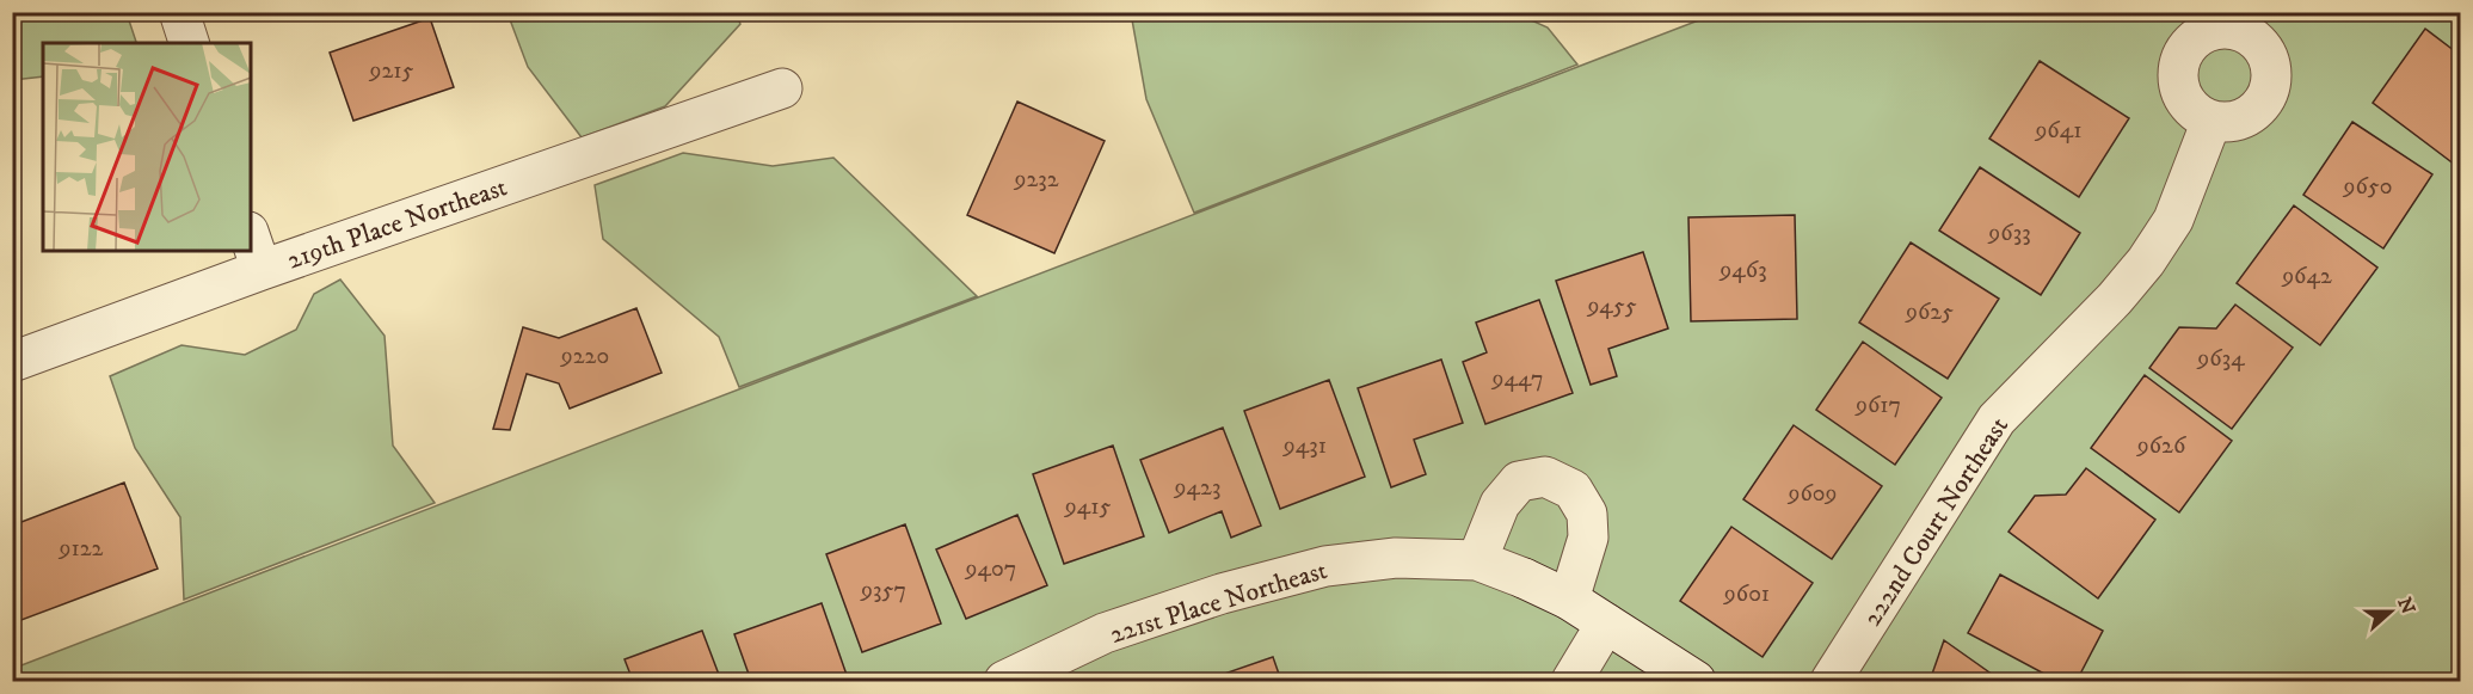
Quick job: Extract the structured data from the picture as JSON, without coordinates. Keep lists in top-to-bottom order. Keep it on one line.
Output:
{"streets":{"street":["219th Place Northeast","222nd Court Northeast","221st Place Northeast"]},"house_numbers":["9215","9641","9232","9650","9633","9463","9642","9455","9625","9220","9634","9447","9617","9431","9626","9423","9609","9415","9122","9407","9357","9601"],"north":"right"}
